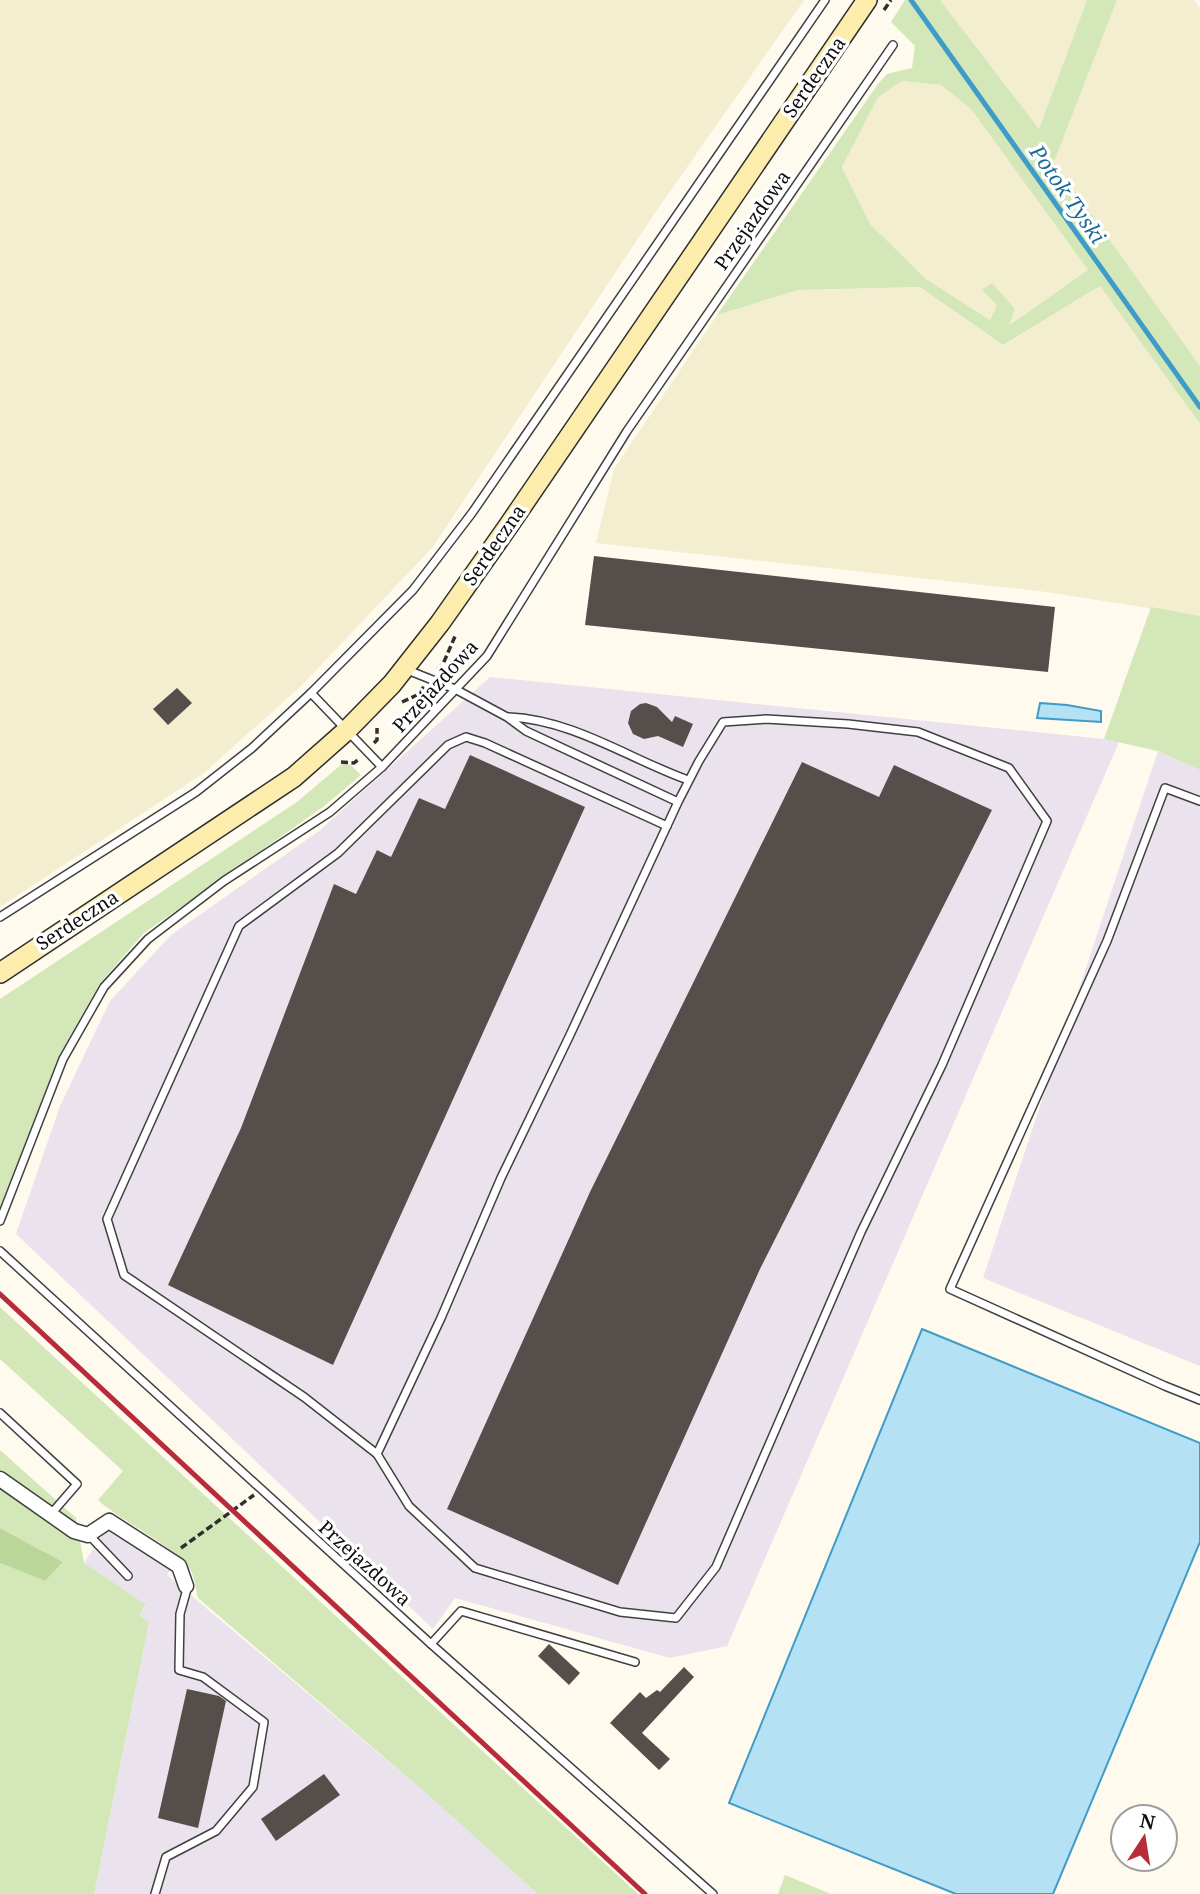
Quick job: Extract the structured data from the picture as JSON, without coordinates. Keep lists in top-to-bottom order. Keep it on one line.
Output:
{"streets":{"street":["Serdeczna"],"lane":["Przejazdowa"]},"water":["Potok Tyski"],"north":"top"}
